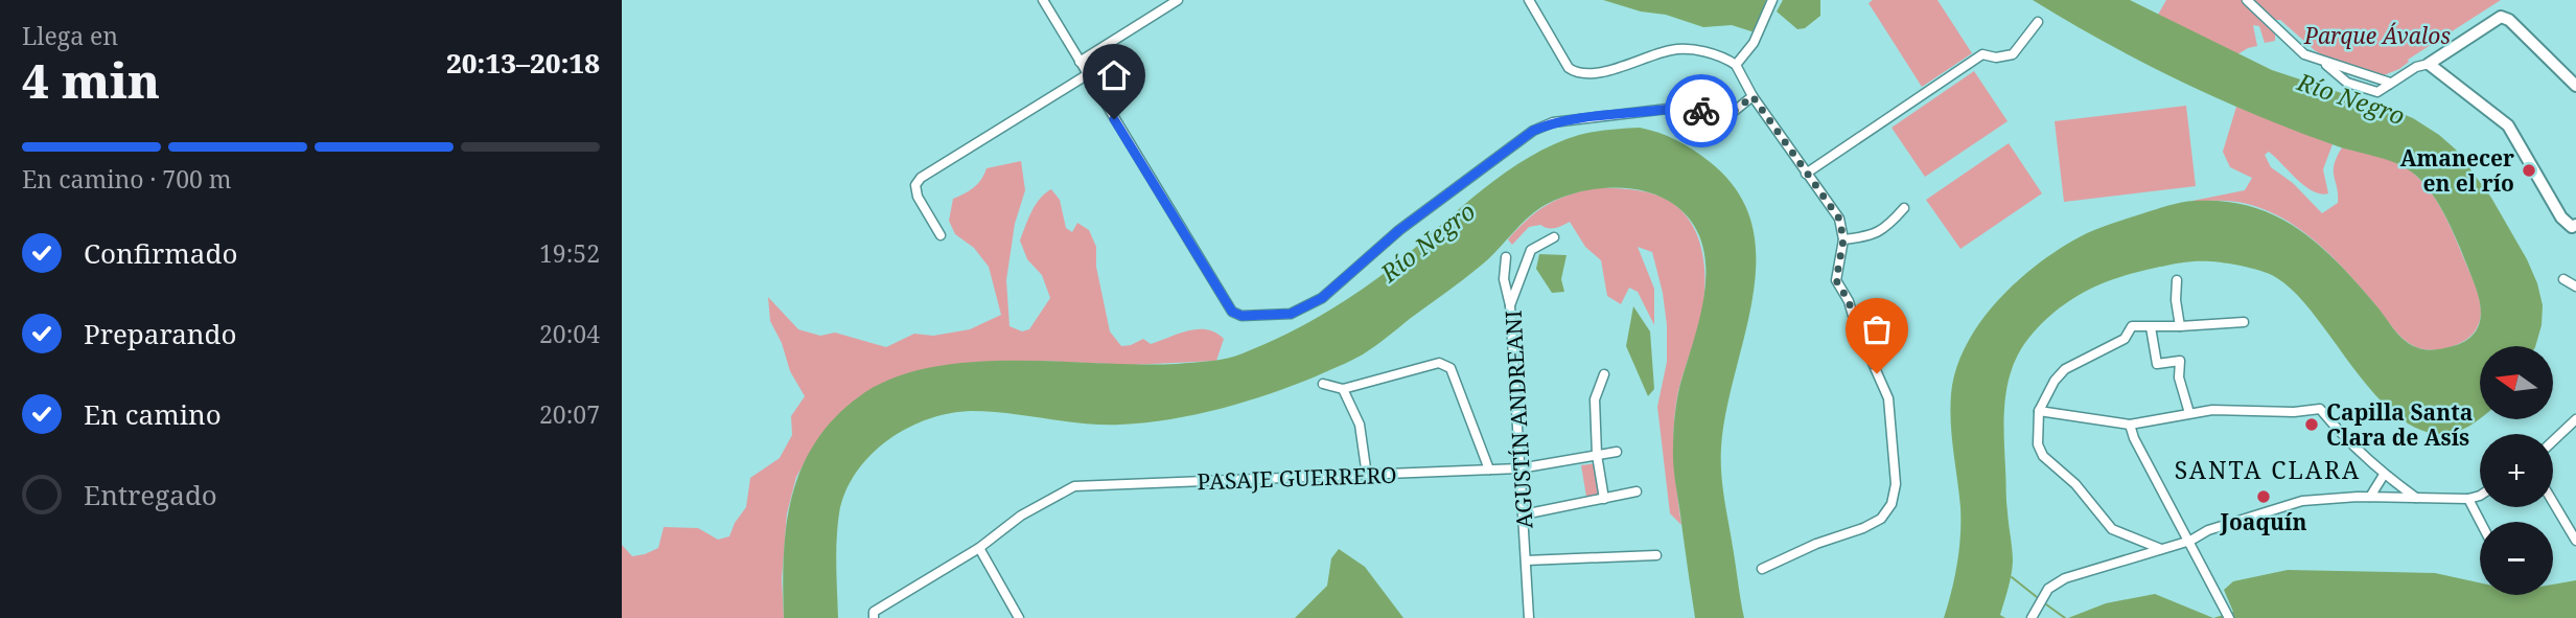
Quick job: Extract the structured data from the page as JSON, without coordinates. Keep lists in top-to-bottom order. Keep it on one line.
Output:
{"streets":{"street":["AGUSTÍN ANDREANI","PASAJE GUERRERO"]},"crossings":[["AGUSTÍN ANDREANI","PASAJE GUERRERO"]],"districts":["SANTA CLARA"],"water":["Río Negro"],"parks":["Parque Ávalos"],"places":["Amanecer en el río","Capilla Santa Clara de Asís","Joaquín"],"north":"left","page":{"heading":["4 min","Llega en","20:13–20:18"],"bar":"En camino · 700 m","list":[["Confirmado","19:52"],["Preparando","20:04"],["En camino","20:07"],"Entregado"],"map_buttons":["+","−"]}}
